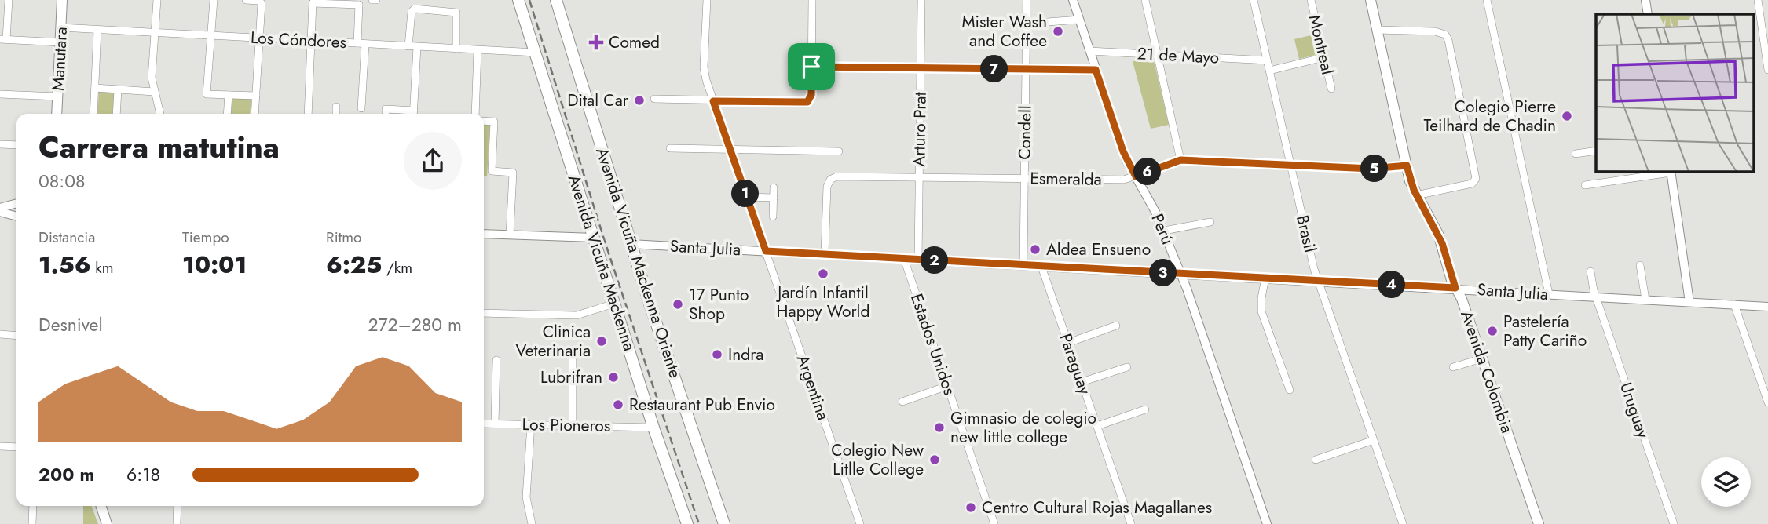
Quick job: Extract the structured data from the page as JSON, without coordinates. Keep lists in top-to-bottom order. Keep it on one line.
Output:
{"streets":{"main road":["Manutara","Avenida Vicuña Mackenna","Avenida Vicuña Mackenna Oriente","Avenida Colombia"],"street":["Los Cóndores","Montreal","21 de Mayo","Arturo Prat","Condell","Esmeralda","Perú","Brasil","Santa Julia","Estados Unidos","Paraguay","Argentina","Uruguay","Los Pioneros"]},"crossings":[["Los Cóndores","Manutara"],["Los Cóndores","Avenida Vicuña Mackenna"],["21 de Mayo","Perú"],["21 de Mayo","Brasil"],["Arturo Prat","Esmeralda"],["Arturo Prat","Santa Julia"],["Condell","Esmeralda"],["Condell","Santa Julia"],["Esmeralda","Perú"],["Esmeralda","Brasil"],["Esmeralda","Santa Julia"],["Esmeralda","Avenida Colombia"],["Perú","Santa Julia"],["Brasil","Santa Julia"],["Santa Julia","Avenida Vicuña Mackenna Oriente"],["Santa Julia","Estados Unidos"],["Santa Julia","Paraguay"],["Santa Julia","Avenida Colombia"],["Santa Julia","Argentina"],["Santa Julia","Uruguay"],["Avenida Vicuña Mackenna","Los Pioneros"]],"places":{"other":["Mister Wash and Coffee","Dital Car","Colegio Pierre Teilhard de Chadin","Aldea Ensueno","Jardín Infantil Happy World","17 Punto Shop","Pastelería Patty Cariño","Clinica Veterinaria","Indra","Lubrifran","Restaurant Pub Envio","Gimnasio de colegio new little college","Colegio New Litlle College","Centro Cultural Rojas Magallanes"],"health":["Comed"]},"page":{"pins":["7","5","6","1","2","3","4"],"heading":["Carrera matutina","08:08"],"stats":[["Distancia","1.56 km"],["Tiempo","10:01"],["Ritmo","6:25 /km"]],"chart":["Desnivel","272–280 m"],"list":[{"name":"200 m","note":"6:18"}]}}
